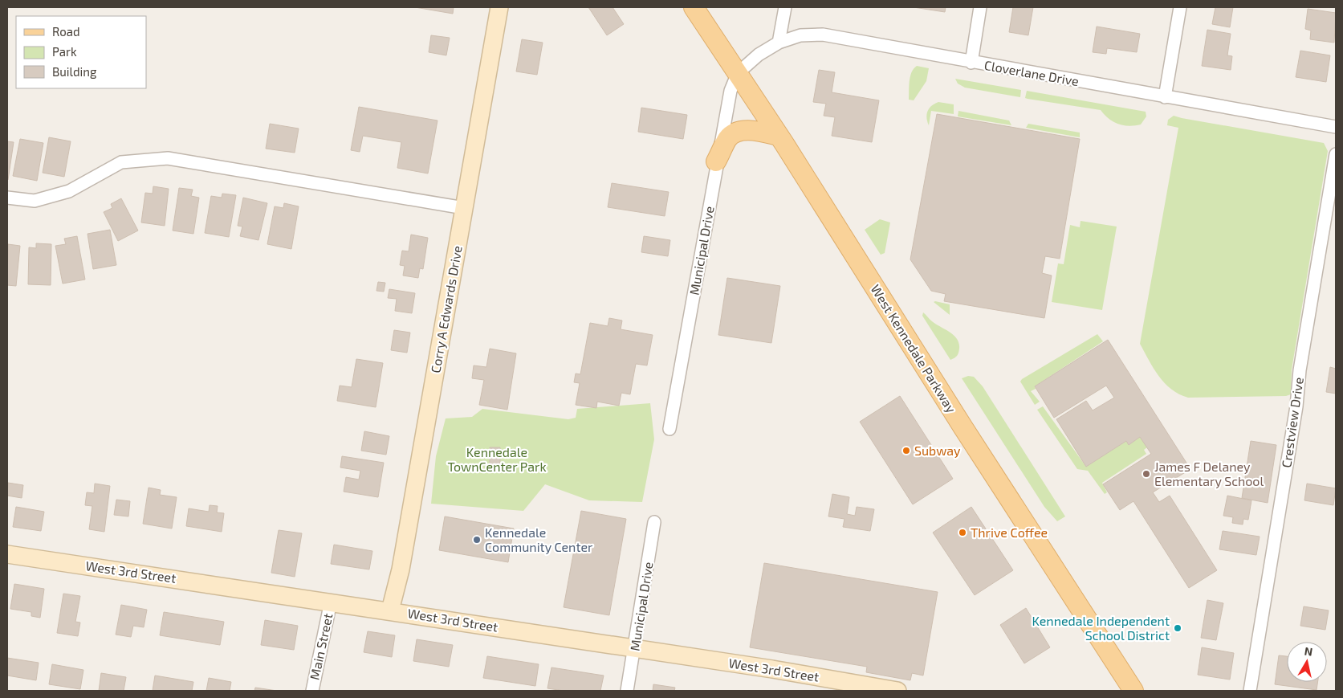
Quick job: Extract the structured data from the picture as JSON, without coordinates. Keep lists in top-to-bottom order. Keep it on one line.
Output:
{"streets":{"main road":["West Kennedale Parkway"],"street":["Cloverlane Drive","Municipal Drive","Corry A Edwards Drive","Crestview Drive","West 3rd Street","Main Street"]},"crossings":[["Cloverlane Drive","Municipal Drive"],["Cloverlane Drive","West Kennedale Parkway"],["Municipal Drive","West Kennedale Parkway"],["Municipal Drive","West 3rd Street"],["Corry A Edwards Drive","West 3rd Street"],["West 3rd Street","Main Street"]],"parks":["Kennedale TownCenter Park"],"places":["Subway","James F Delaney Elementary School","Thrive Coffee","Kennedale Community Center","Kennedale Independent School District"],"legend":["Road","Park","Building"],"north":"top"}
